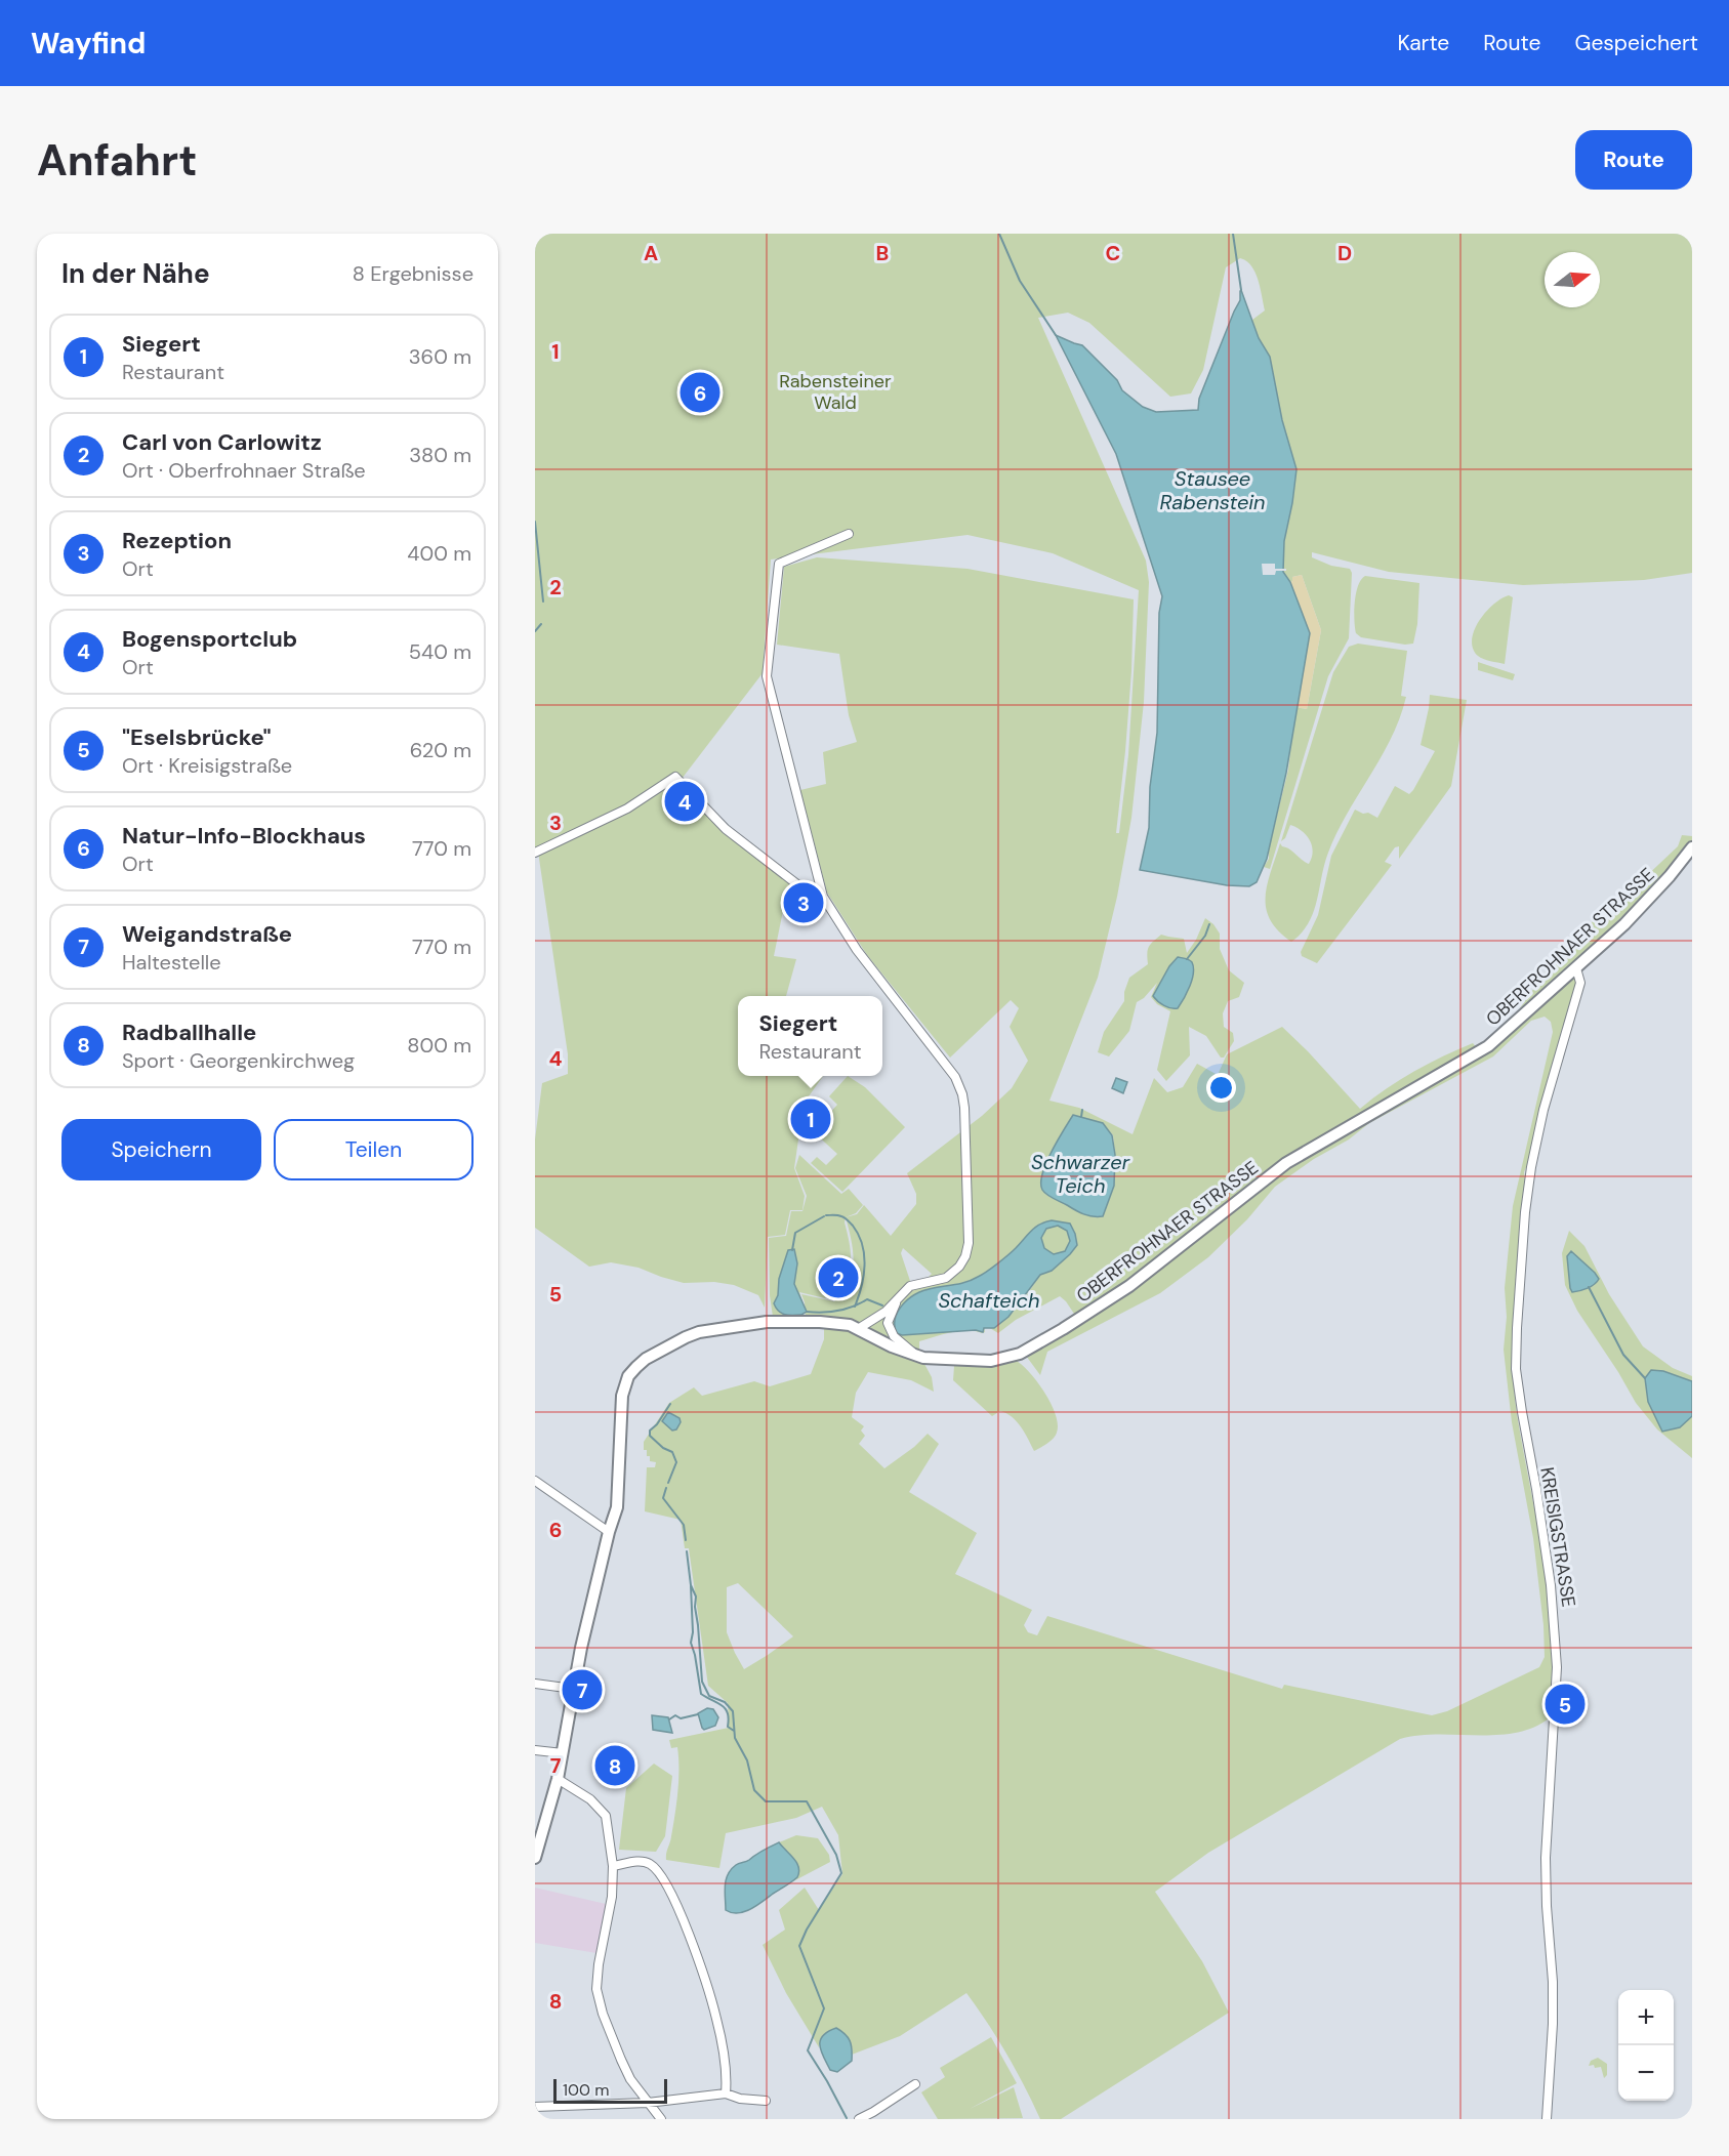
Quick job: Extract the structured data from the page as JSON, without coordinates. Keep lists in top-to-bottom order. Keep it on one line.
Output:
{"streets":{"main road":["OBERFROHNAER STRASSE"],"street":["KREISIGSTRASSE"]},"crossings":[["OBERFROHNAER STRASSE","KREISIGSTRASSE"]],"water":["Stausee Rabenstein","Schwarzer Teich","Schafteich"],"parks":["Rabensteiner Wald"],"scale_bar":"100 m","north":"right","page":{"header":"Wayfind","nav":["Karte","Route","Gespeichert"],"buttons":["Route",["Speichern","Teilen"]],"title":"Anfahrt","heading":["In der Nähe","8 Ergebnisse"],"list":[{"mark":"1","name":"Siegert","note":"Restaurant","value":"360 m"},{"mark":"2","name":"Carl von Carlowitz","note":"Ort · Oberfrohnaer Straße","value":"380 m"},{"mark":"3","name":"Rezeption","note":"Ort","value":"400 m"},{"mark":"4","name":"Bogensportclub","note":"Ort","value":"540 m"},{"mark":"5","name":"\"Eselsbrücke\"","note":"Ort · Kreisigstraße","value":"620 m"},{"mark":"6","name":"Natur-Info-Blockhaus","note":"Ort","value":"770 m"},{"mark":"7","name":"Weigandstraße","note":"Haltestelle","value":"770 m"},{"mark":"8","name":"Radballhalle","note":"Sport · Georgenkirchweg","value":"800 m"}],"pins":["6","4","3","1","2","7","5","8"],"popup":["Siegert","Restaurant"],"map_buttons":["+","−"],"scale":"100 m"},"grid":{"columns":["A","B","C","D"],"rows":["1","2","3","4","5","6","7","8"]}}
